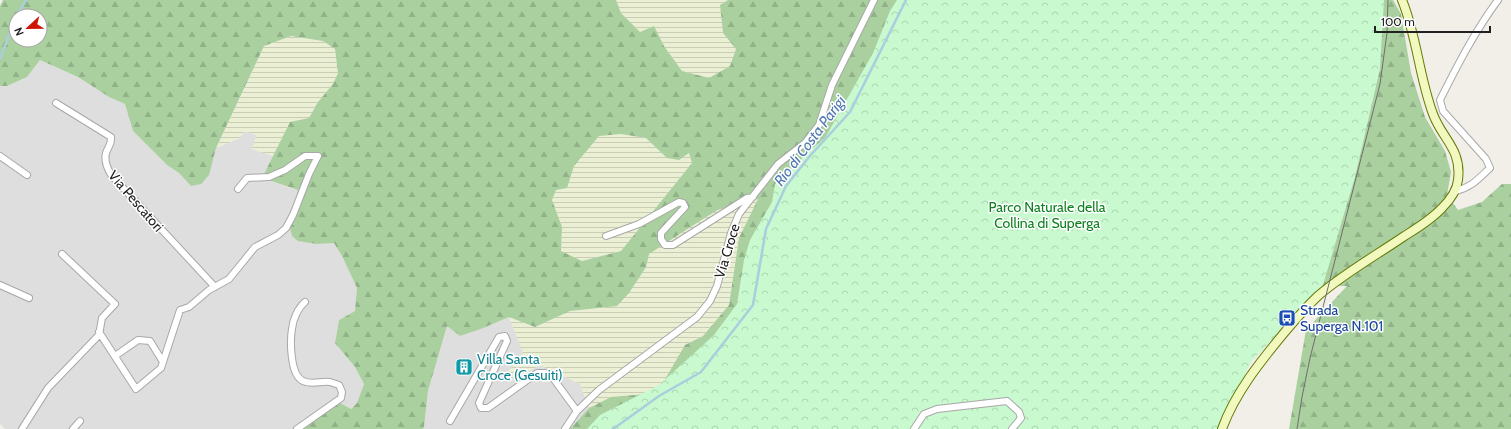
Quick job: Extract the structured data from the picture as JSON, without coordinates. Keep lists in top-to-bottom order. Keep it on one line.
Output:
{"streets":{"street":["Via Pescatori","Via Croce"]},"water":["Rio di Costa Parigi"],"parks":["Parco Naturale della Collina di Superga"],"places":{"bus stop":["Strada Superga N.101"],"building":["Villa Santa Croce (Gesuiti)"]},"scale_bar":"100 m","north":"left"}
